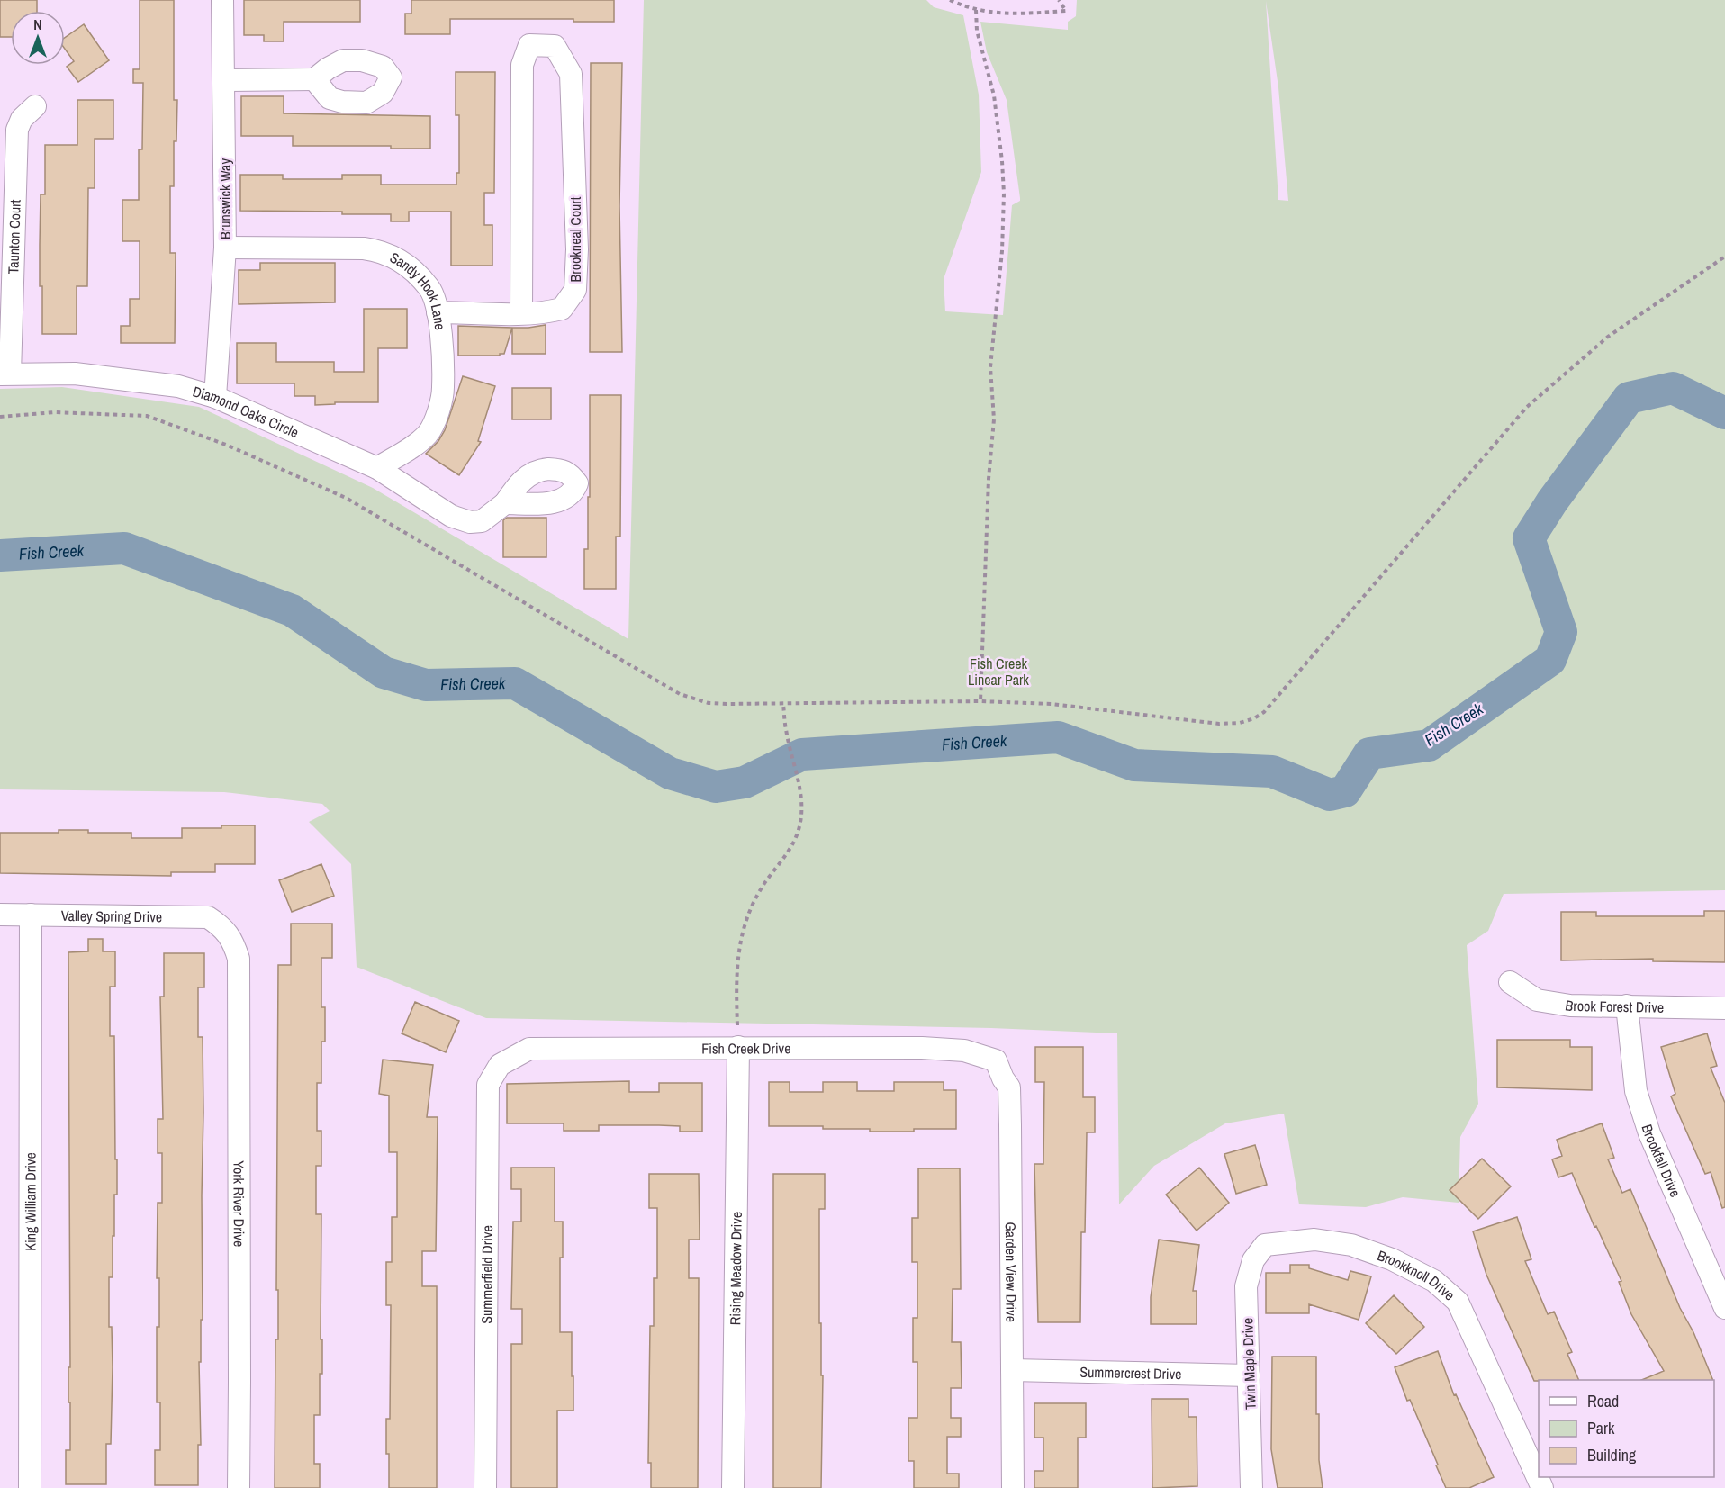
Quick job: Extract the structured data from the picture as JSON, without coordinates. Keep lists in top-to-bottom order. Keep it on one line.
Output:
{"streets":{"street":["Brunswick Way","Taunton Court","Brookneal Court","Sandy Hook Lane","Diamond Oaks Circle","Valley Spring Drive","Brook Forest Drive","Fish Creek Drive","Brookfall Drive","King William Drive","York River Drive","Rising Meadow Drive","Garden View Drive","Summerfield Drive","Brookknoll Drive","Twin Maple Drive","Summercrest Drive"]},"crossings":[["Brunswick Way","Sandy Hook Lane"],["Brunswick Way","Diamond Oaks Circle"],["Taunton Court","Diamond Oaks Circle"],["Brookneal Court","Sandy Hook Lane"],["Sandy Hook Lane","Diamond Oaks Circle"],["Valley Spring Drive","King William Drive"],["Valley Spring Drive","York River Drive"],["Brook Forest Drive","Brookfall Drive"],["Fish Creek Drive","Rising Meadow Drive"],["Fish Creek Drive","Garden View Drive"],["Fish Creek Drive","Summerfield Drive"],["Garden View Drive","Summercrest Drive"],["Brookknoll Drive","Twin Maple Drive"],["Twin Maple Drive","Summercrest Drive"]],"water":["Fish Creek"],"parks":["Fish Creek Linear Park"],"legend":["Road","Park","Building"],"north":"top"}
